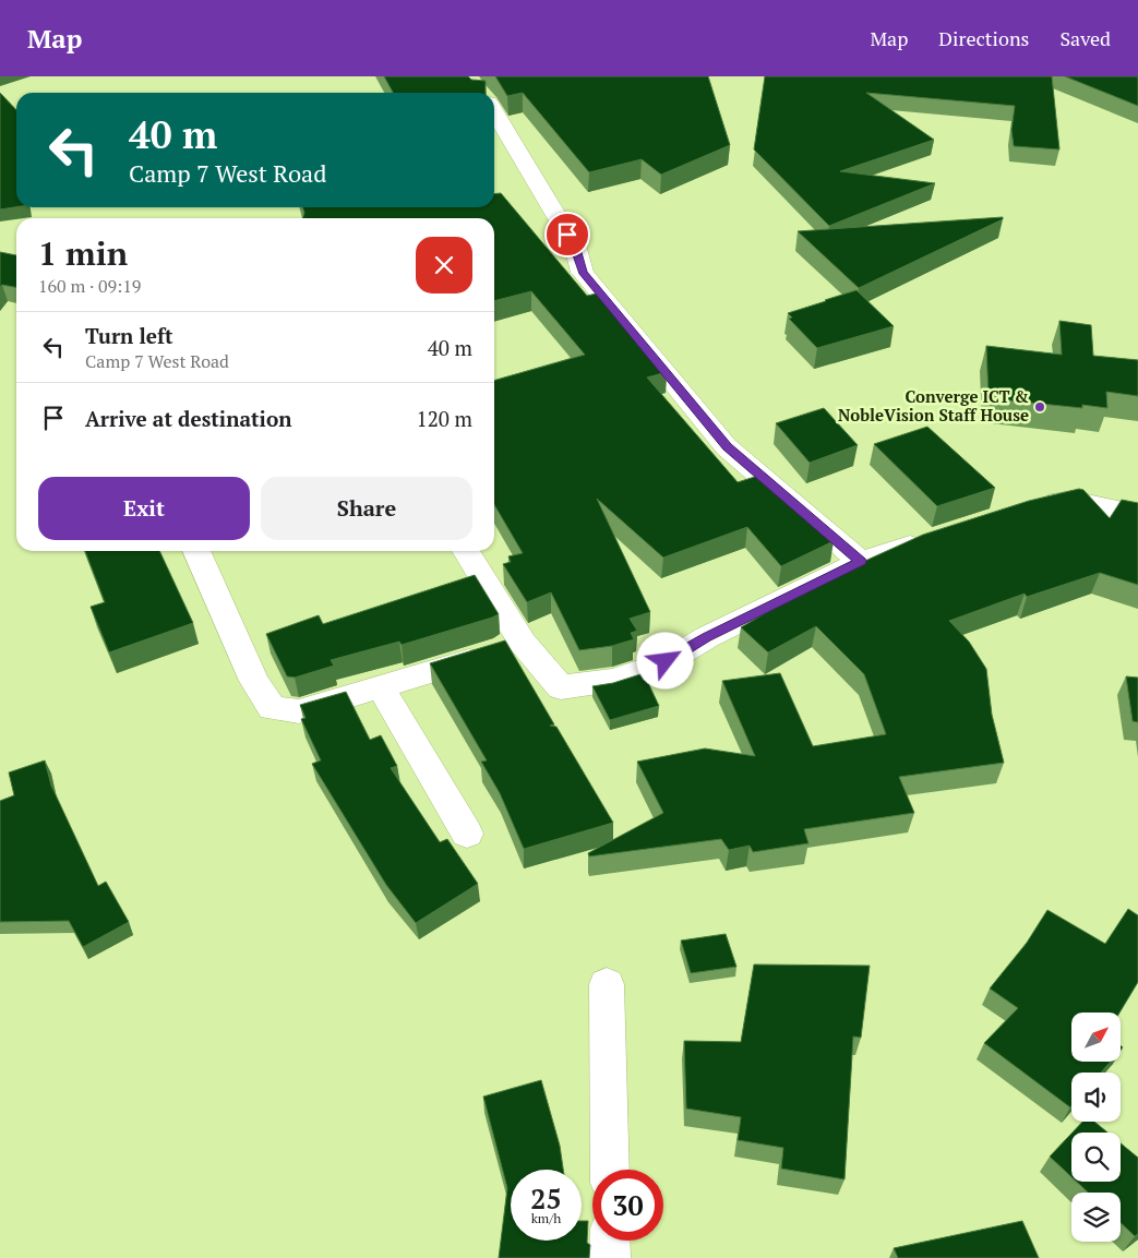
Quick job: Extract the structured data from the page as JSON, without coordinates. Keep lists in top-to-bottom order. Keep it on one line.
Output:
{"places":["Converge ICT & NobleVision Staff House"],"north":"top right","page":{"header":"Map","nav":["Map","Directions","Saved"],"turn":["40 m","Camp 7 West Road"],"heading":["1 min","160 m · 09:19"],"list":[{"name":"Turn left","note":"Camp 7 West Road","value":"40 m"},{"name":"Arrive at destination","value":"120 m"}],"buttons":["Exit","Share"],"speed":"25 km/h","limit":"30"}}
